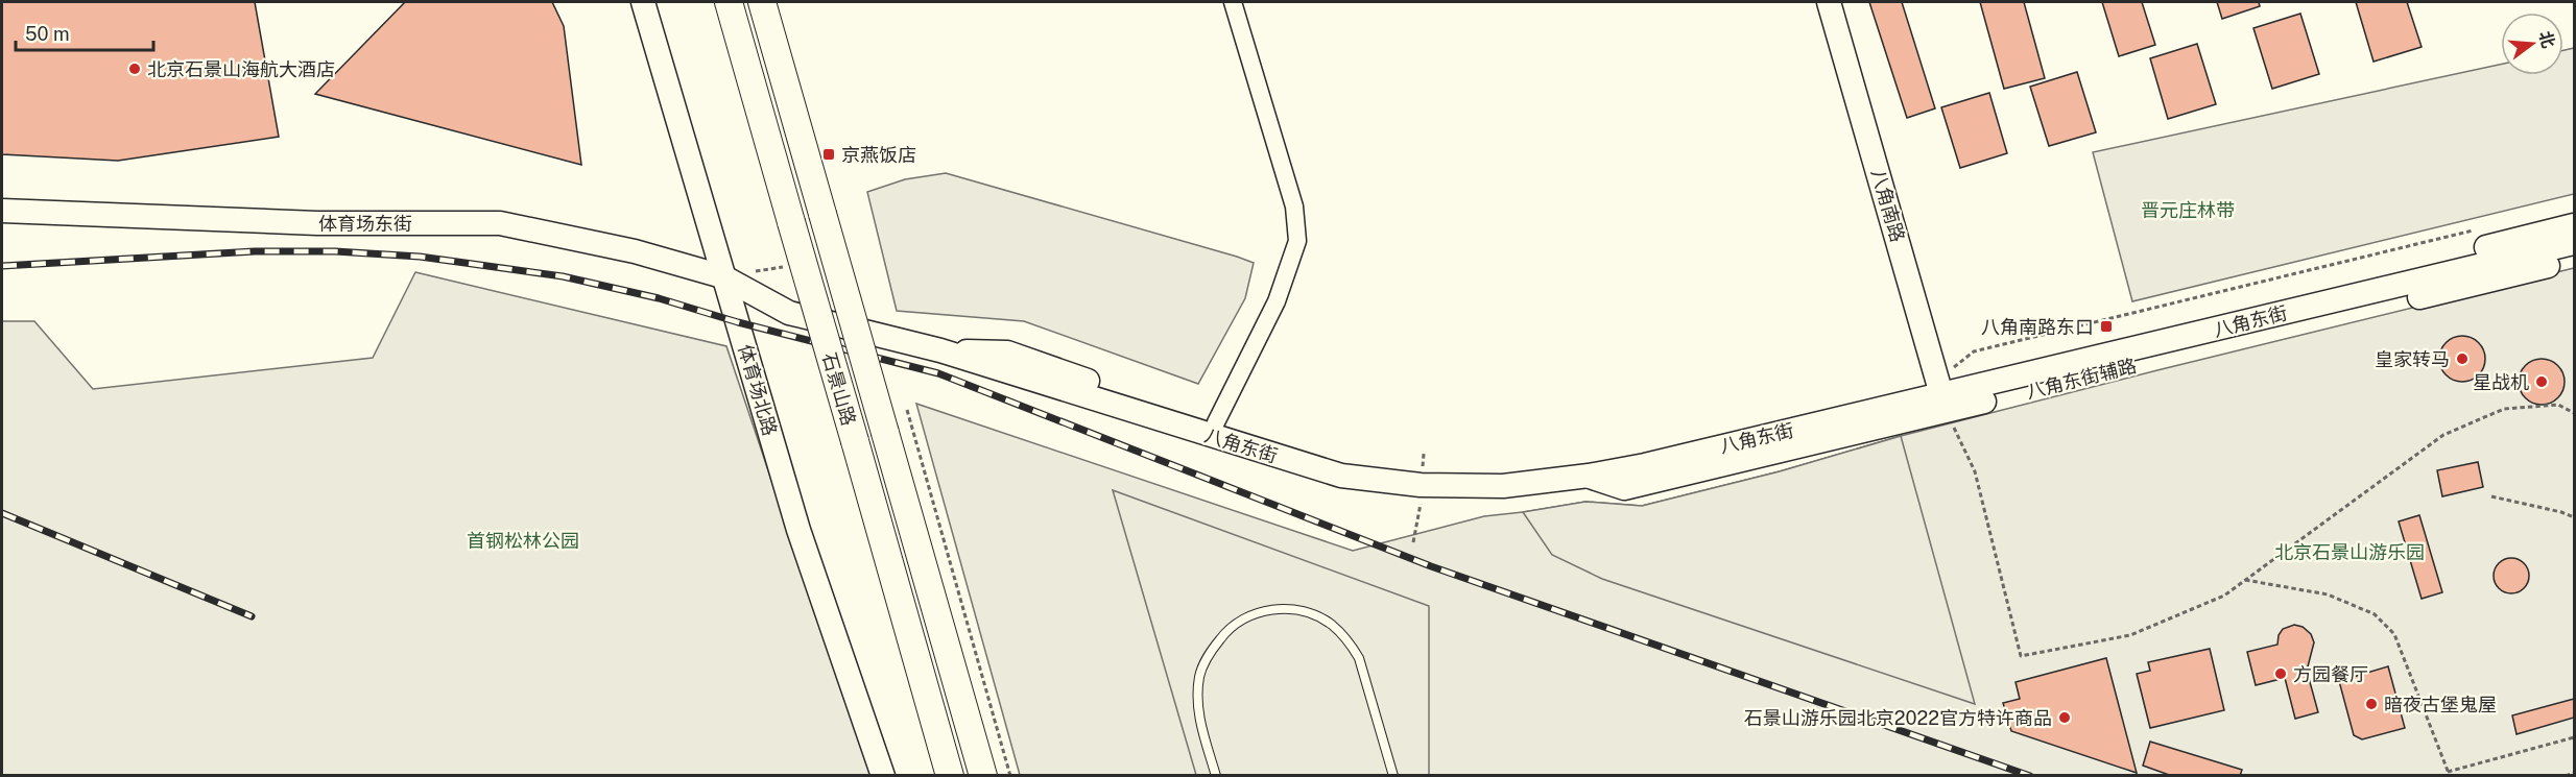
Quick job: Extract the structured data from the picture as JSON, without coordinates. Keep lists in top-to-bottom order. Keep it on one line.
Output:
{"streets":{"main road":["石景山路"],"street":["八角南路","体育场东街","八角东街","八角东街辅路","体育场北路"]},"crossings":[["八角南路","八角东街"],["八角南路","八角东街辅路"],["体育场东街","八角东街"],["体育场东街","体育场北路"],["八角东街","八角东街辅路"],["八角东街","体育场北路"]],"parks":["晋元庄林带","首钢松林公园","北京石景山游乐园"],"places":{"other":["北京石景山海航大酒店","皇家转马","星战机","方园餐厅","暗夜古堡鬼屋","石景山游乐园北京2022官方特许商品"],"transit":["京燕饭店","八角南路东口"]},"scale_bar":"50 m","north":"right"}
